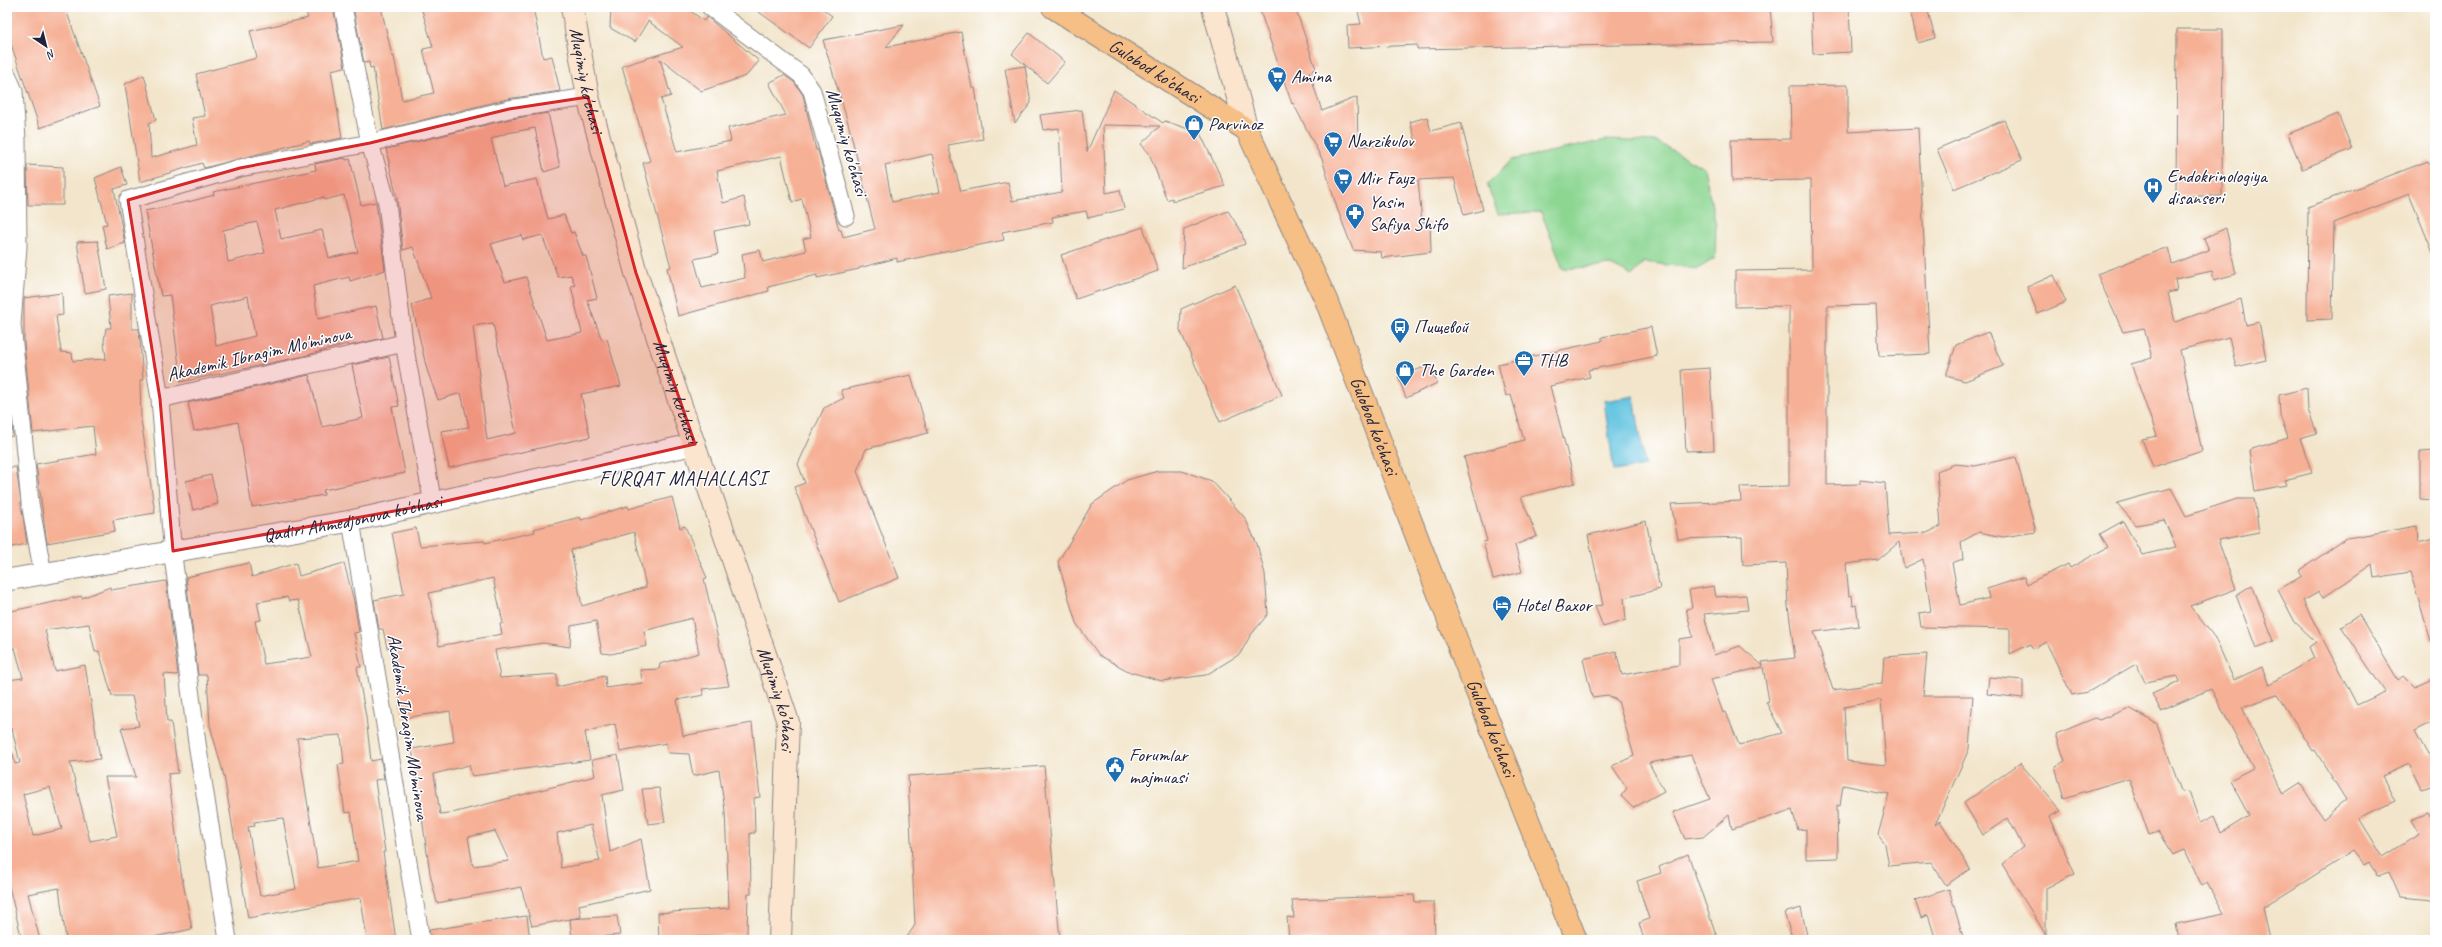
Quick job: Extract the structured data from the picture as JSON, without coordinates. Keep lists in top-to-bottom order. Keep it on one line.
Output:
{"streets":{"main road":["Gulobod ko'chasi","Muqimiy ko'chasi"],"street":["Muqumiy ko'chasi","Akademik Ibragim Mo'minova","Qadiri Ahmedjonova ko'chasi"]},"crossings":[["Muqimiy ko'chasi","Qadiri Ahmedjonova ko'chasi"],["Akademik Ibragim Mo'minova","Qadiri Ahmedjonova ko'chasi"]],"districts":["FURQAT MAHALLASI"],"places":{"supermarket":["Amina","Narzikulov","Mir Fayz"],"shop":["Parvinoz","The Garden"],"hospital":["Endokrinologiya disanseri"],"pharmacy":["Yasin Safiya Shifo"],"bus stop":["Пищевой"],"office":["THB"],"hotel":["Hotel Baxor"],"public building":["Forumlar majmuasi"]},"north":"bottom right"}
